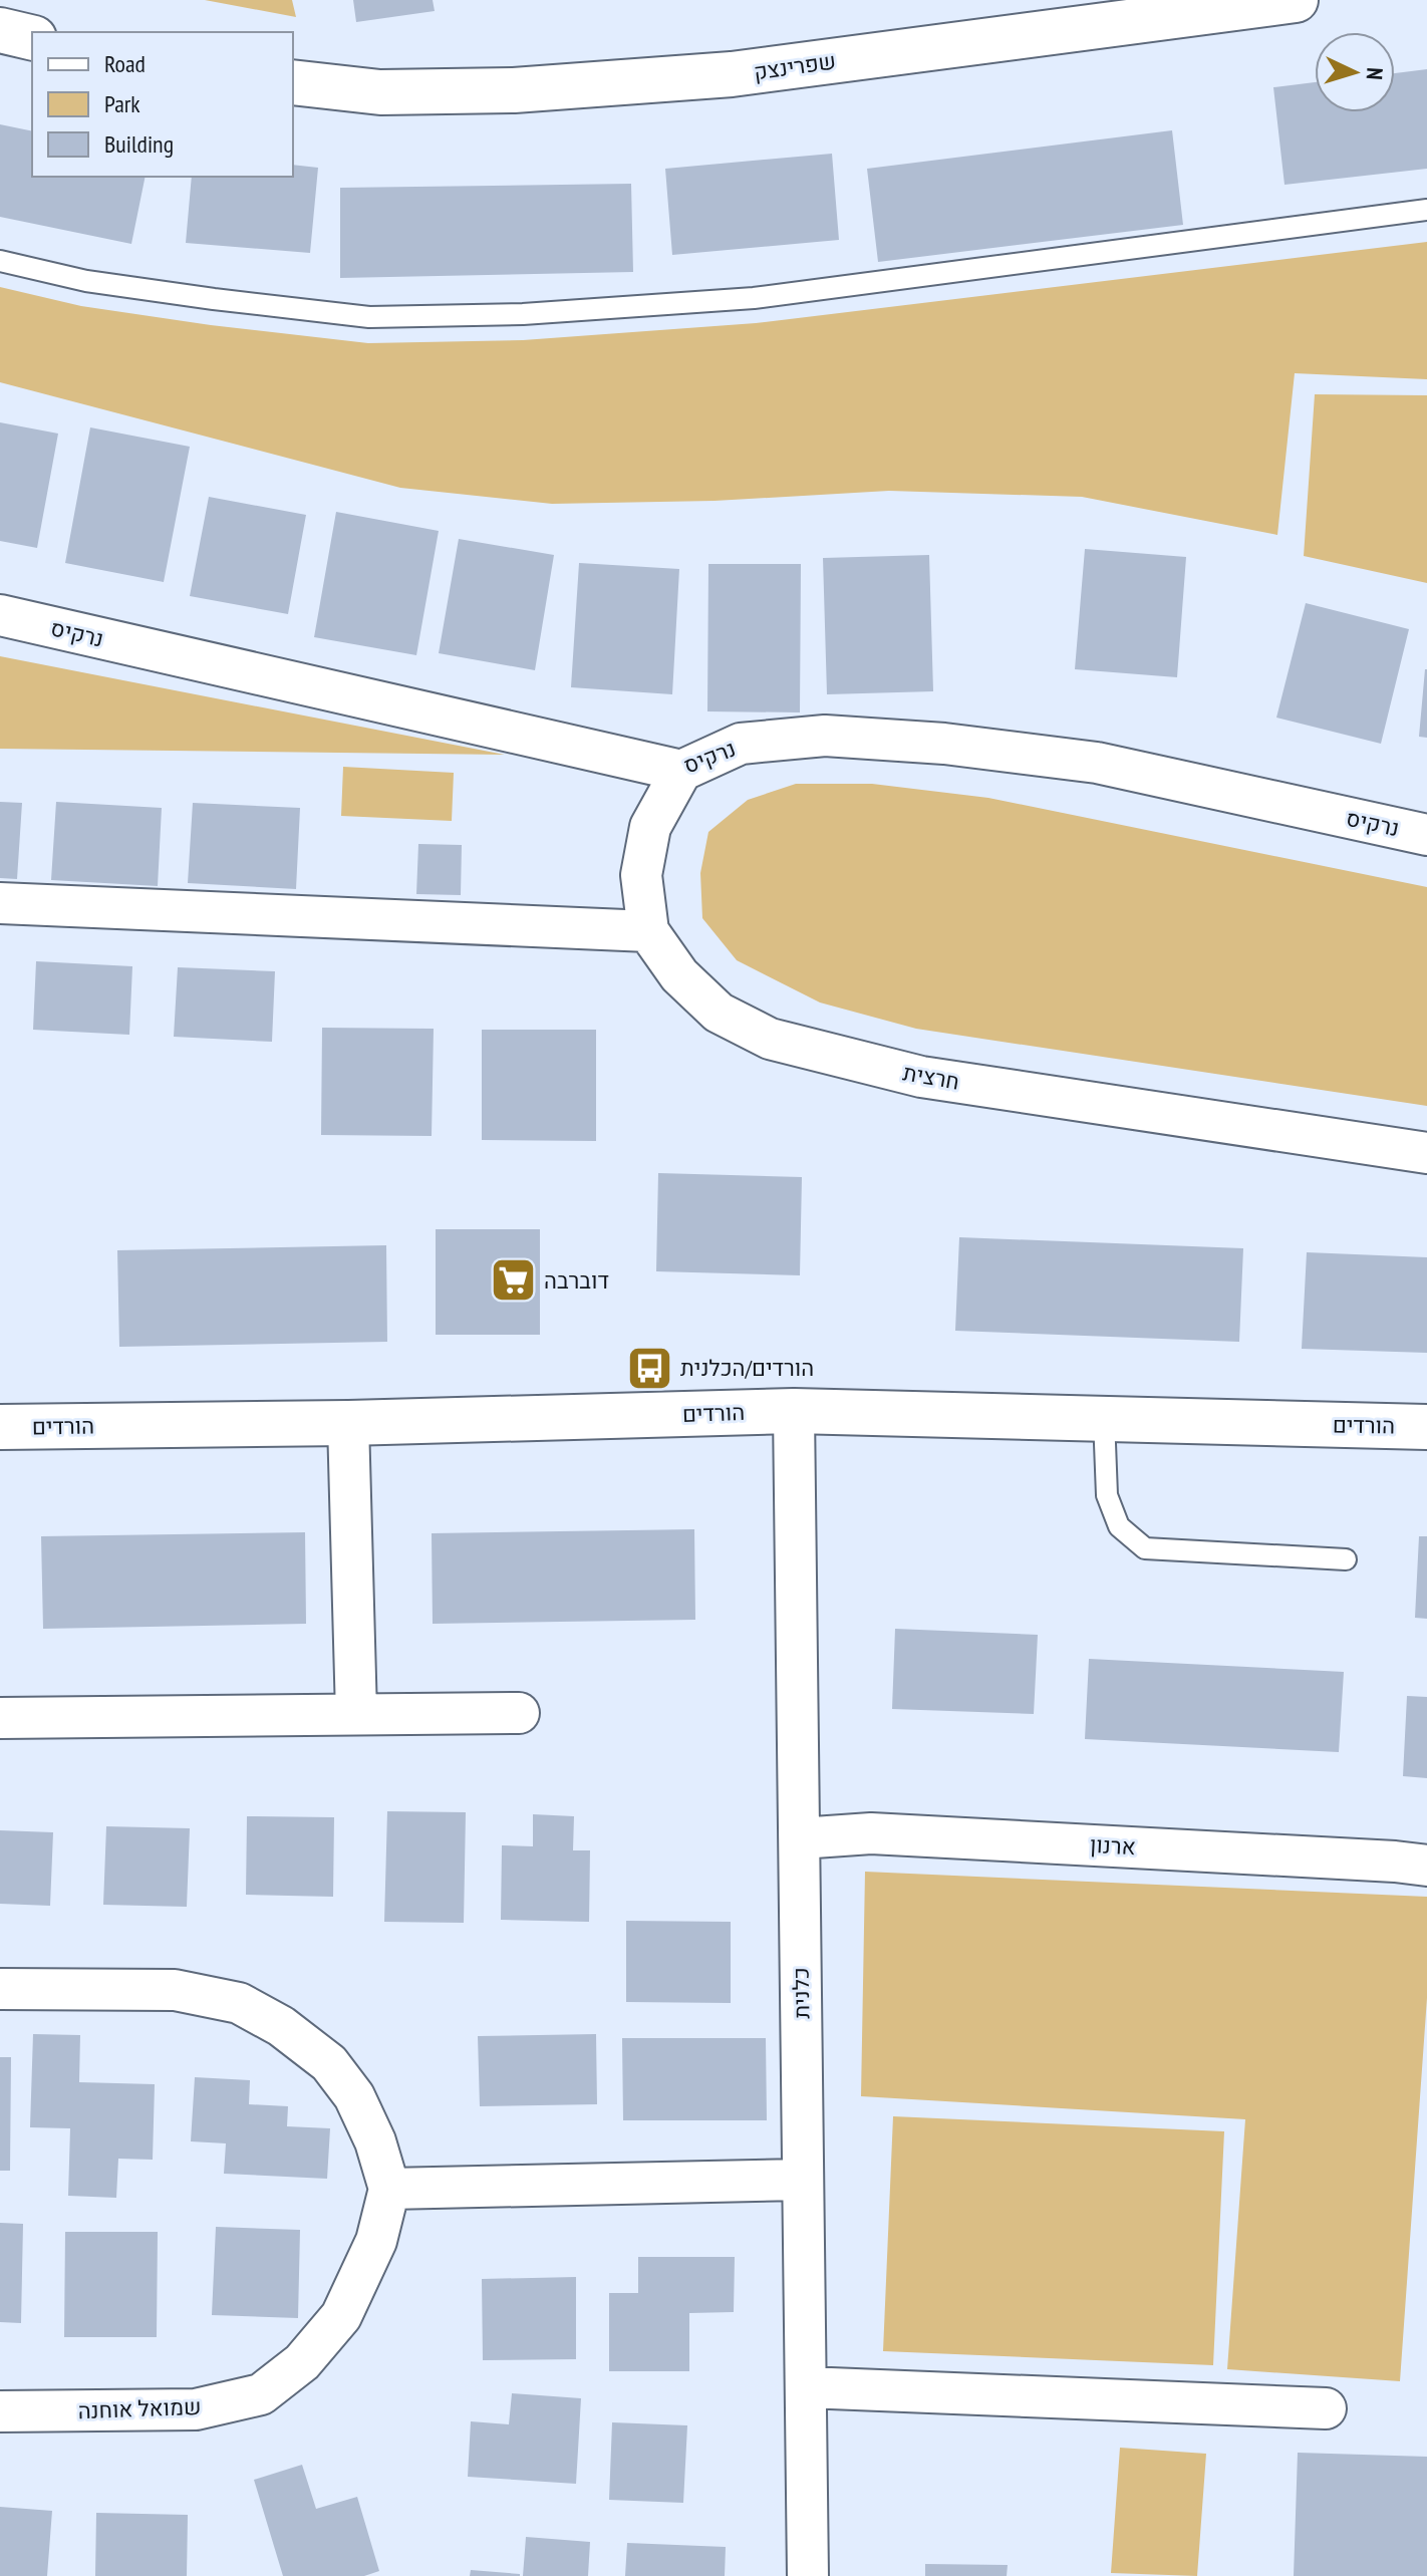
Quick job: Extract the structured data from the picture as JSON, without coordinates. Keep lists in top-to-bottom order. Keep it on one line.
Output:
{"streets":{"street":["שפרינצק","נרקיס","חרצית","הורדים","ארנון","כלנית","שמואל אוחנה"]},"crossings":[["נרקיס","חרצית"],["הורדים","כלנית"],["ארנון","כלנית"]],"places":{"supermarket":["דוברבה"],"bus stop":["הורדים/הכלנית"]},"legend":["Road","Park","Building"],"north":"right"}
